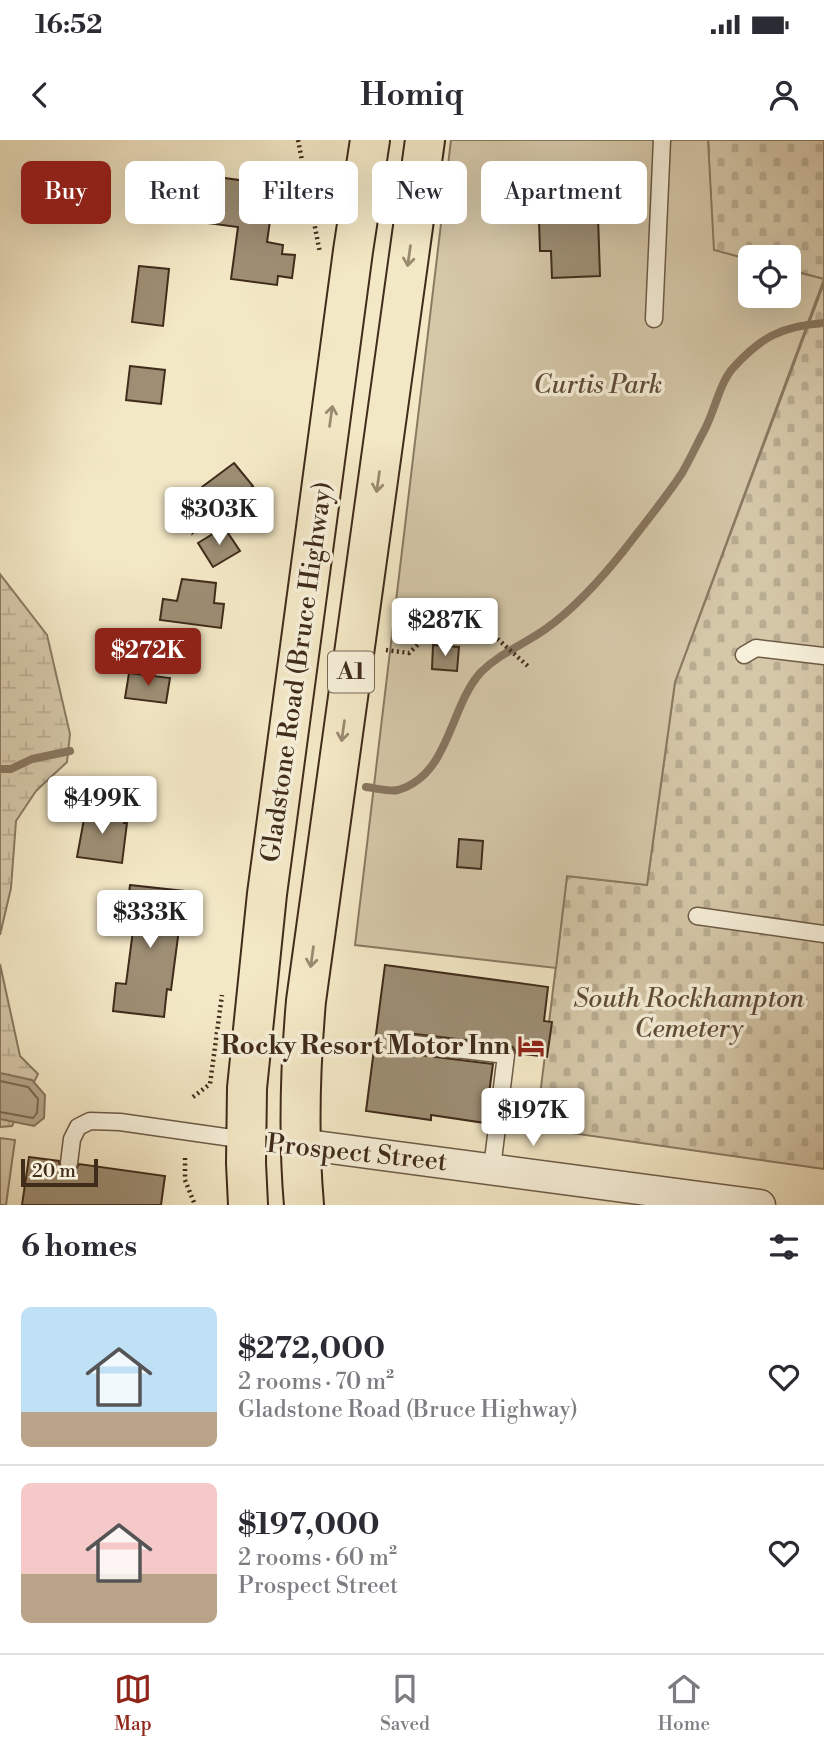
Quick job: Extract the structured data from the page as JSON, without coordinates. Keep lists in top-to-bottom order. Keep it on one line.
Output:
{"streets":{"highway":["Gladstone Road (Bruce Highway)","A1","Prospect Street"]},"crossings":[["Gladstone Road (Bruce Highway)","Prospect Street"]],"parks":["Curtis Park","South Rockhampton Cemetery"],"places":{"hotel":["Rocky Resort Motor Inn"]},"scale_bar":"20 m","page":{"status":"16:52","header":"Homiq","chip":["Buy","Rent","Filters","New","Apartment"],"price":["$303K","$287K","$272K","$499K","$333K","$197K"],"scale":"20 m","heading":"6 homes","list":[{"name":"$272,000","note":"2 rooms · 70 m² · Gladstone Road (Bruce Highway)"},{"name":"$197,000","note":"2 rooms · 60 m² · Prospect Street"}],"tabs":["Map","Saved","Home"]}}
